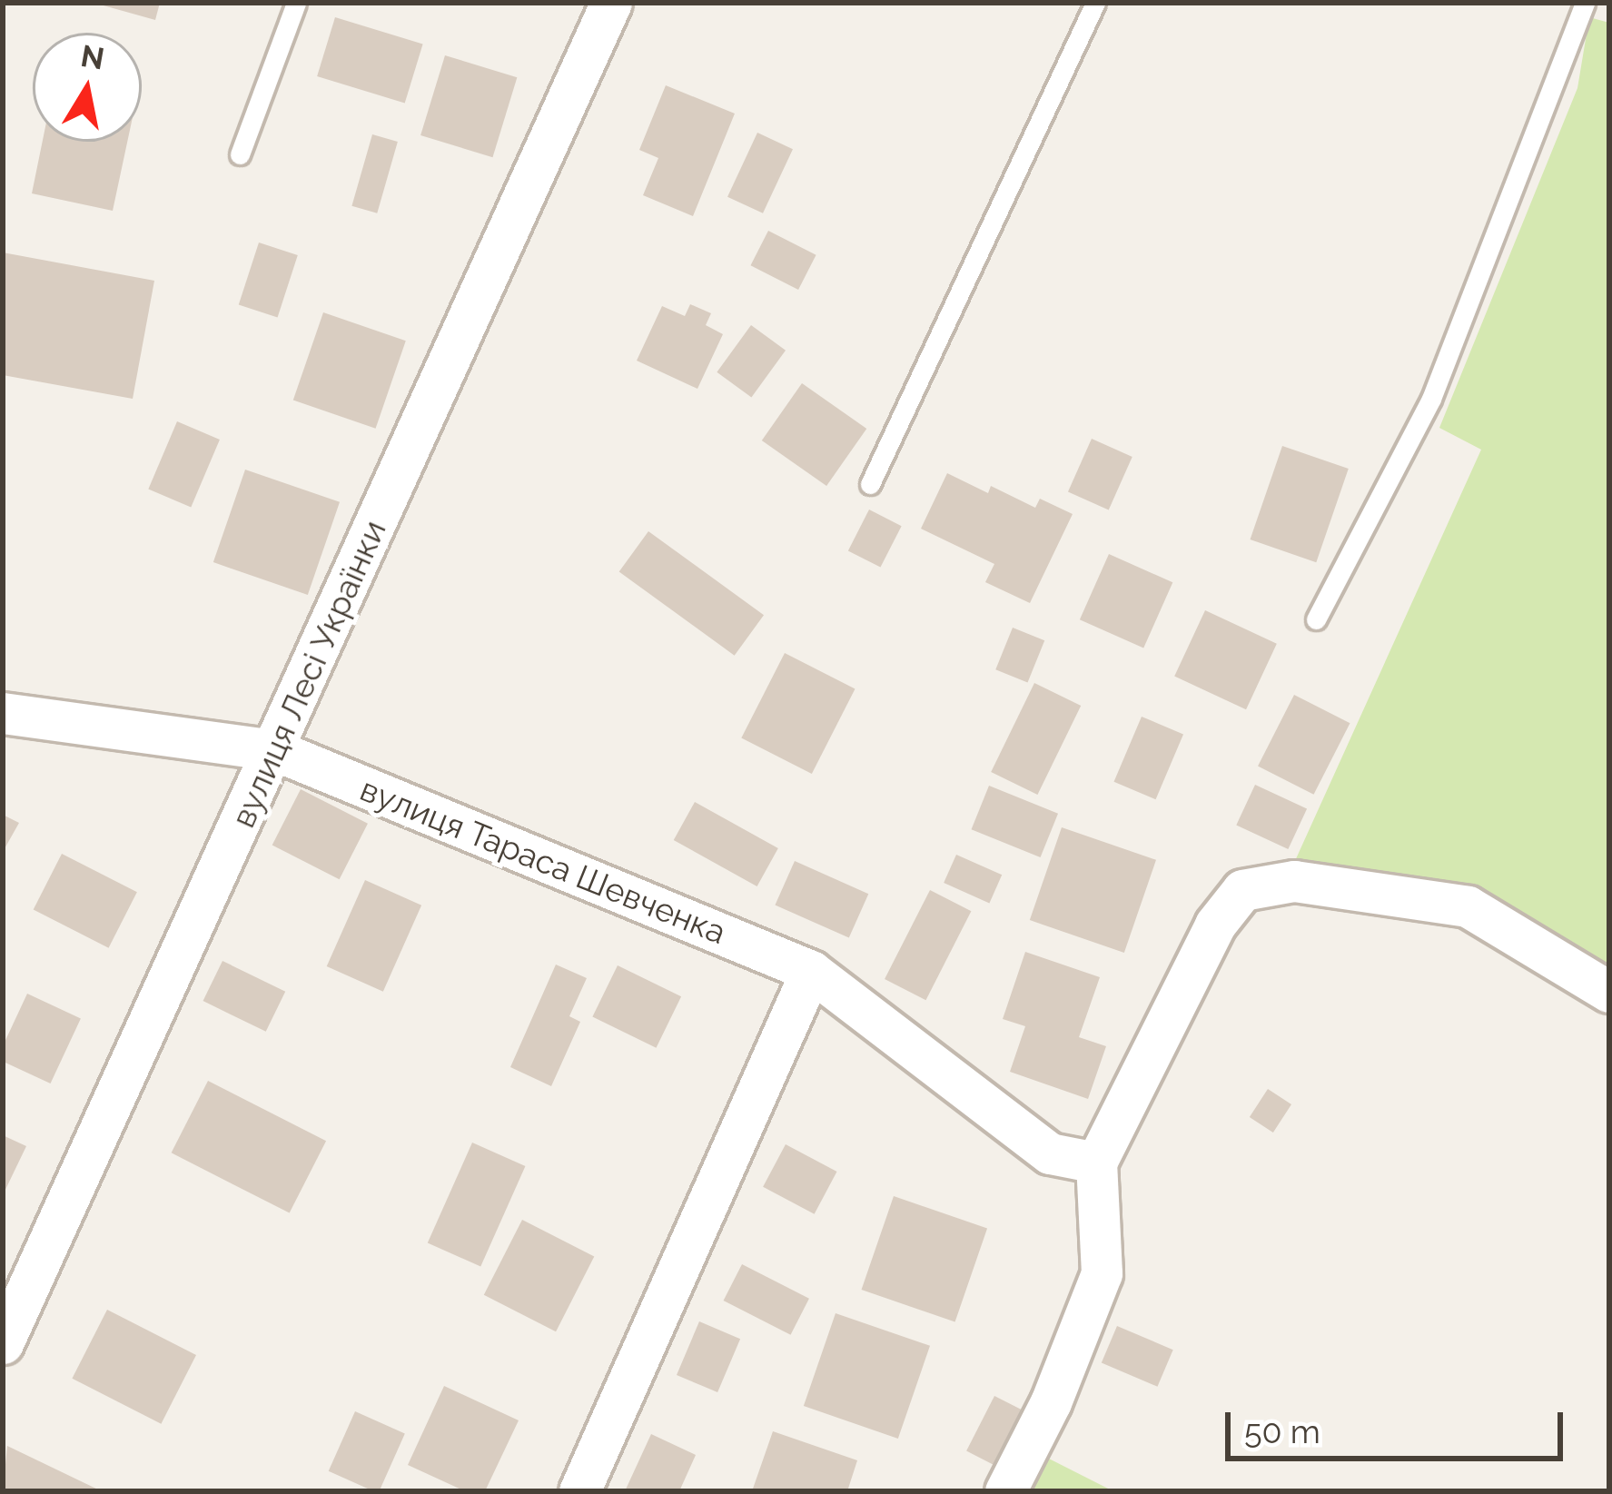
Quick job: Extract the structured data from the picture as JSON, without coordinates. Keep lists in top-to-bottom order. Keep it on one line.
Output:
{"streets":{"street":["вулиця Лесі Українки","вулиця Тараса Шевченка"]},"crossings":[["вулиця Лесі Українки","вулиця Тараса Шевченка"]],"scale_bar":"50 m","north":"top"}
